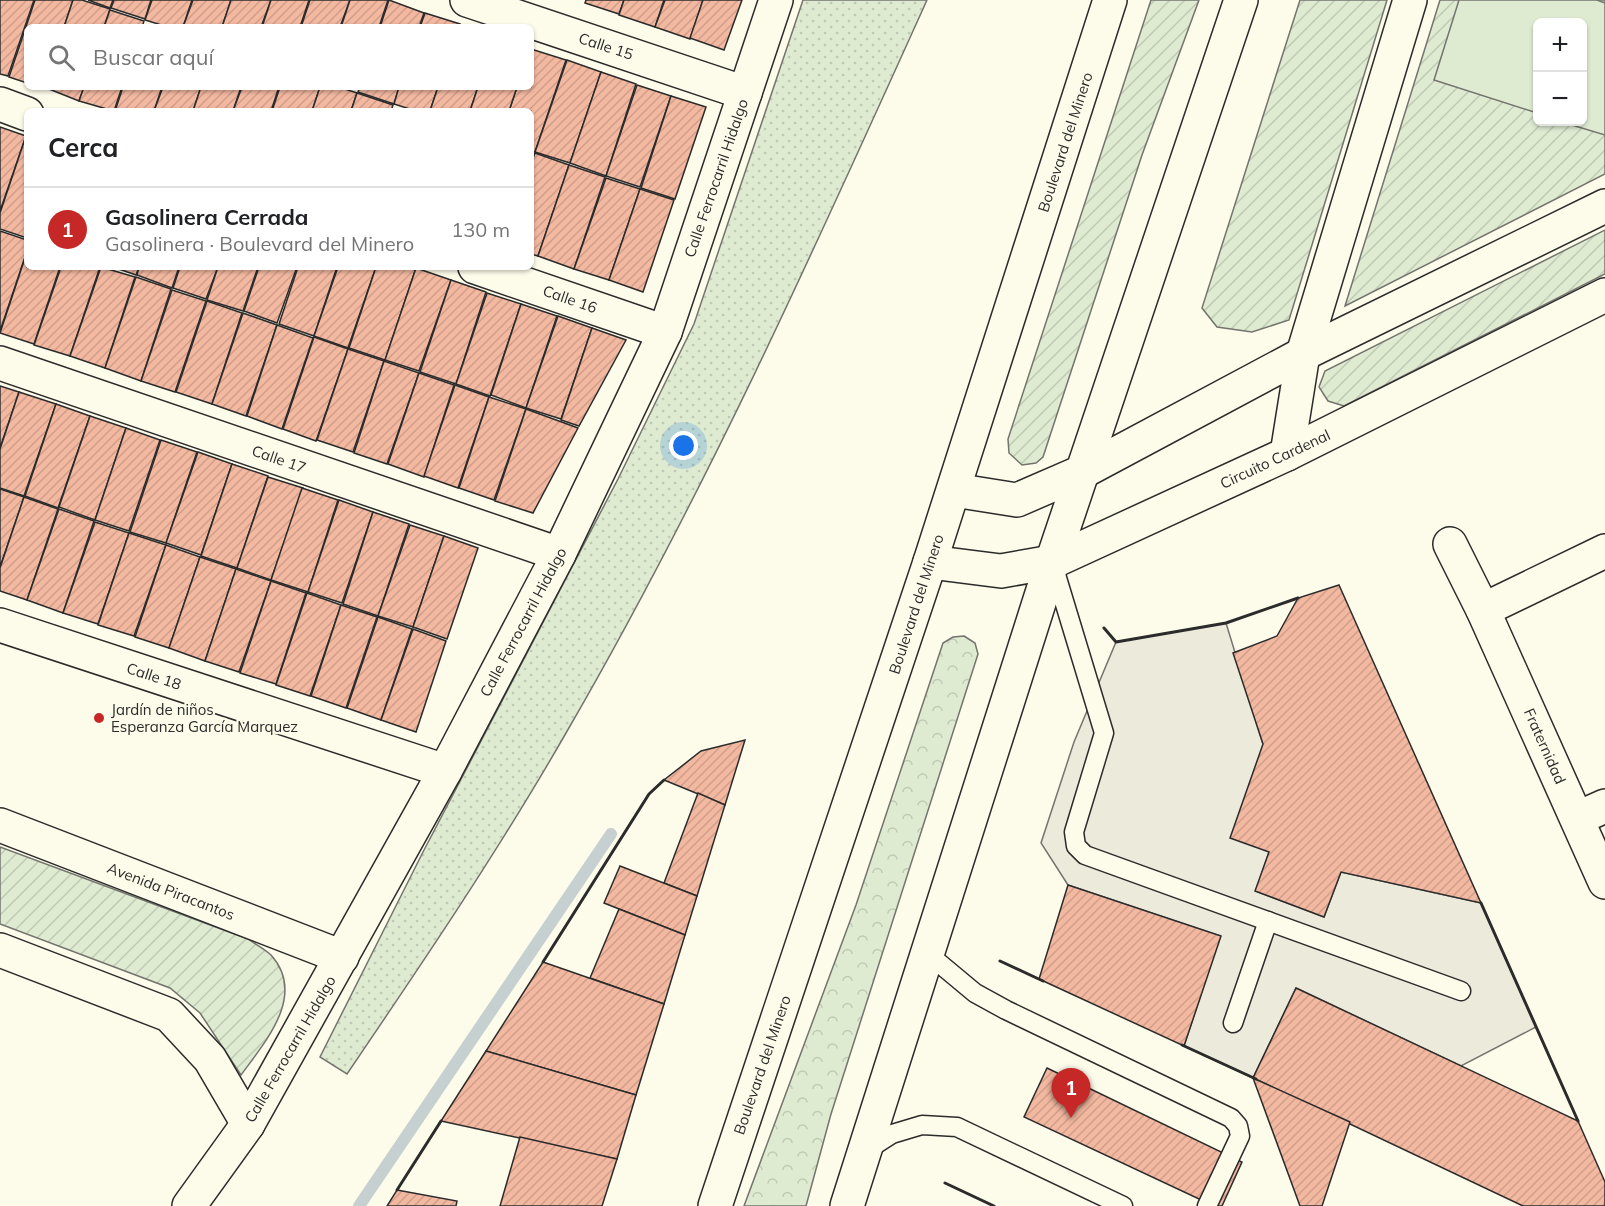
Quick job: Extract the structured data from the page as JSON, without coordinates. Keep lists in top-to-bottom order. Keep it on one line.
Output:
{"streets":{"street":["Calle 15","Boulevard del Minero","Calle Ferrocarril Hidalgo","Calle 16","Calle 17","Circuito Cardenal","Calle 18","Fraternidad","Avenida Piracantos"]},"crossings":[["Calle 15","Calle Ferrocarril Hidalgo"],["Boulevard del Minero","Circuito Cardenal"],["Calle Ferrocarril Hidalgo","Calle 16"],["Calle Ferrocarril Hidalgo","Calle 17"],["Calle Ferrocarril Hidalgo","Calle 18"],["Calle Ferrocarril Hidalgo","Avenida Piracantos"]],"places":["Jardín de niños Esperanza García Marquez"],"page":{"map_buttons":["+","−"],"search":"Buscar aquí","heading":"Cerca","list":[{"mark":"1","name":"Gasolinera Cerrada","note":"Gasolinera · Boulevard del Minero","value":"130 m"}],"pins":"1"}}
